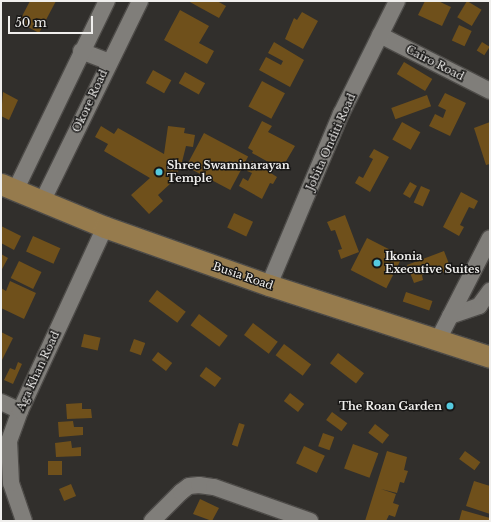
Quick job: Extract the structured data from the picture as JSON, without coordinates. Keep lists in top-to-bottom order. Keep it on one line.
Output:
{"streets":{"main road":["Busia Road"],"street":["Cairo Road","Okore Road","Jobita Onditi Road","Aga Khan Road"]},"crossings":[["Cairo Road","Jobita Onditi Road"],["Okore Road","Busia Road"],["Jobita Onditi Road","Busia Road"],["Busia Road","Aga Khan Road"]],"places":["Shree Swaminarayan Temple","Ikonia Executive Suites","The Roan Garden"],"scale_bar":"50 m"}
